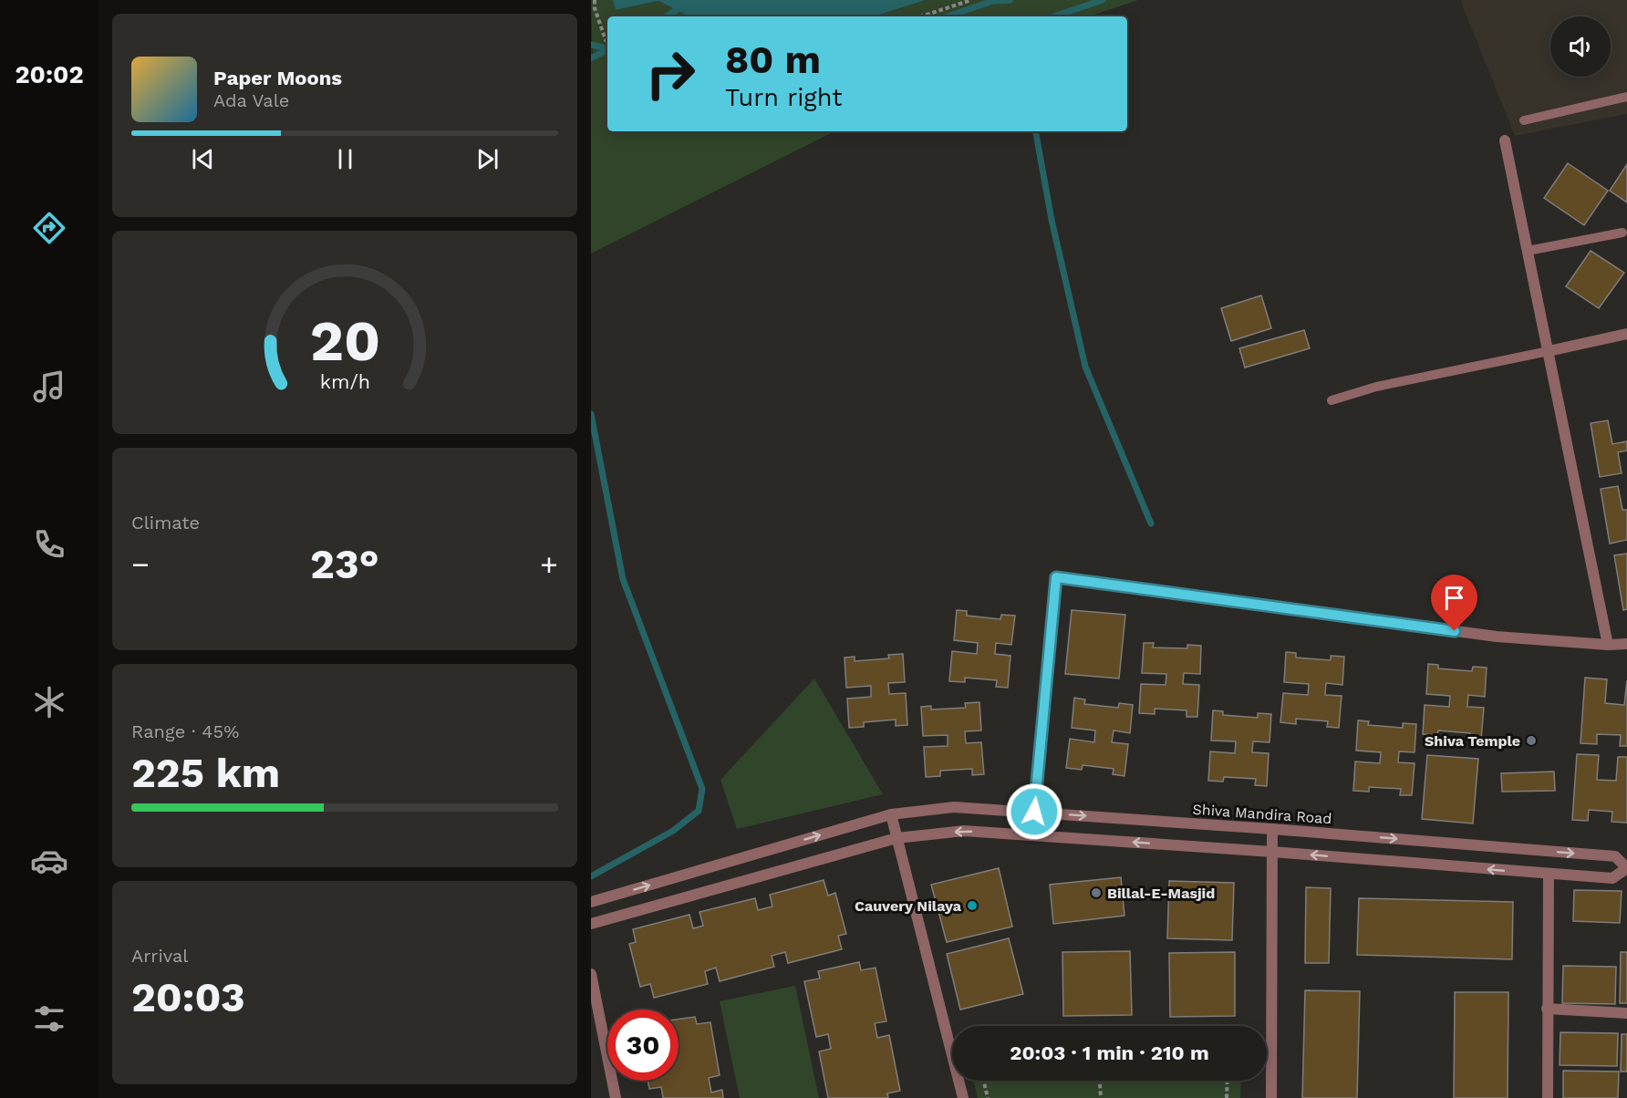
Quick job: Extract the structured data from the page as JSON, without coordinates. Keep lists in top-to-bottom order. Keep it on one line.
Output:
{"streets":{"street":["Shiva Mandira Road"]},"places":["Shiva Temple","Billal-E-Masjid","Cauvery Nilaya"],"page":{"tabs":"20:02","turn":["80 m","Turn right"],"song":["Paper Moons","Ada Vale"],"tile":["Climate",["Range · 45%","225 km"],["Arrival","20:03"]],"heat":["−","23°","+"],"limit":"30","trip":"20:03 · 1 min · 210 m","gauge":["20","km/h"]}}
